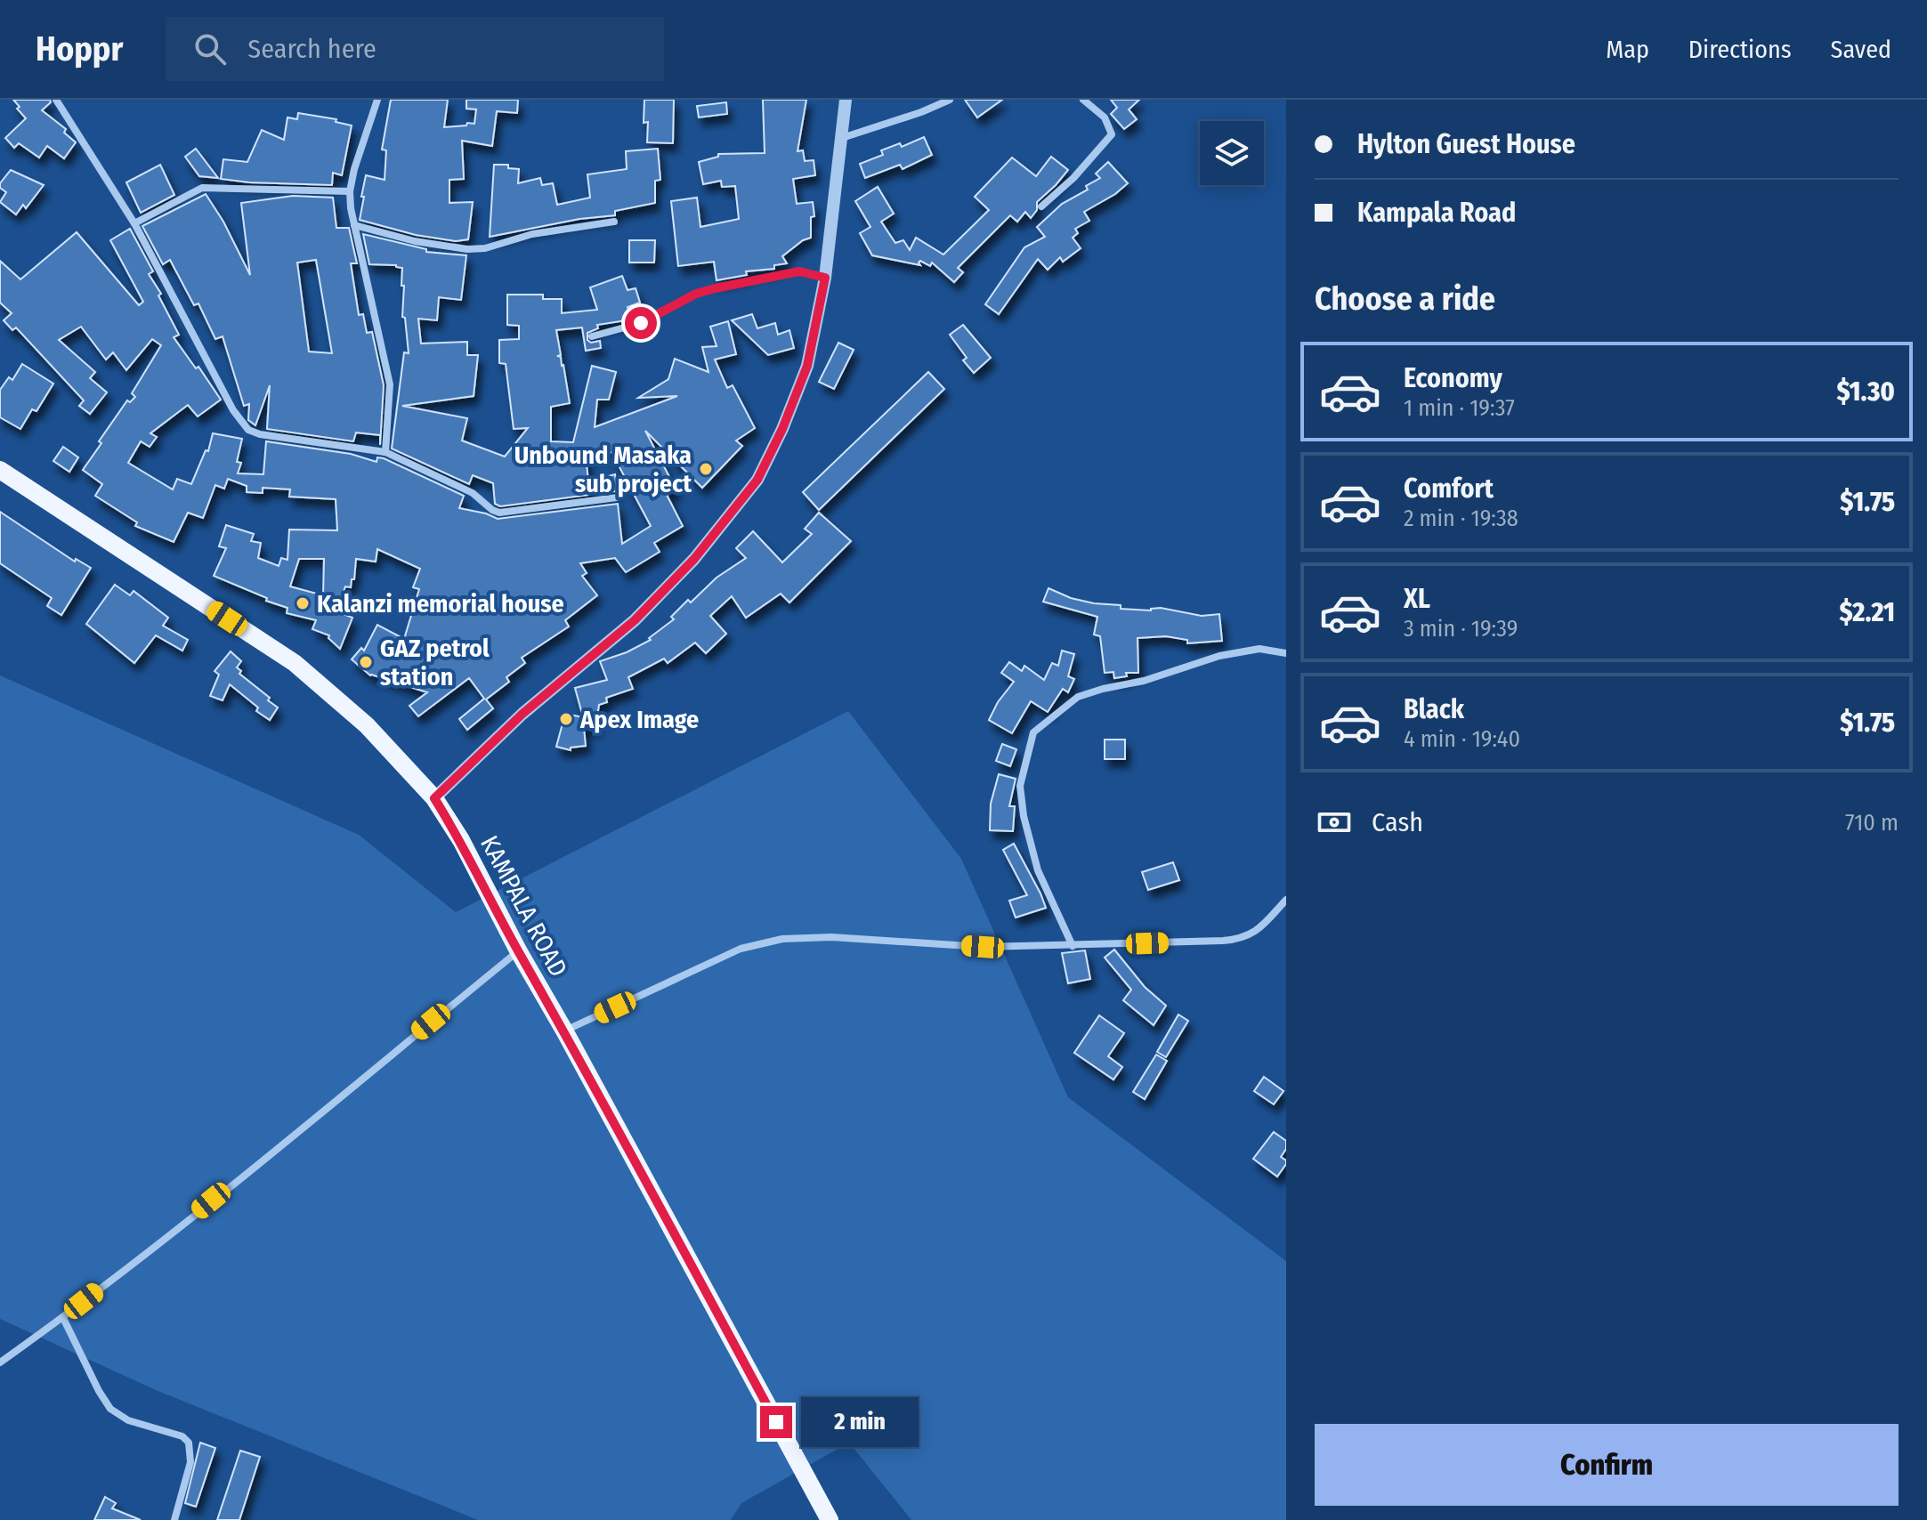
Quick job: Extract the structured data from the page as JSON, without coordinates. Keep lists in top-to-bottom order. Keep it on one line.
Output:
{"streets":{"main road":["KAMPALA ROAD"]},"places":["Unbound Masaka sub project","Kalanzi memorial house","GAZ petrol station","Apex Image"],"page":{"header":"Hoppr","search":"Search here","nav":["Map","Directions","Saved"],"banner":["Hylton Guest House","Kampala Road"],"heading":"Choose a ride","list":[{"name":"Economy","note":"1 min · 19:37","value":"$1.30"},{"name":"Comfort","note":"2 min · 19:38","value":"$1.75"},{"name":"XL","note":"3 min · 19:39","value":"$2.21"},{"name":"Black","note":"4 min · 19:40","value":"$1.75"}],"pay":["Cash","710 m"],"bubble":"2 min","buttons":"Confirm"}}
